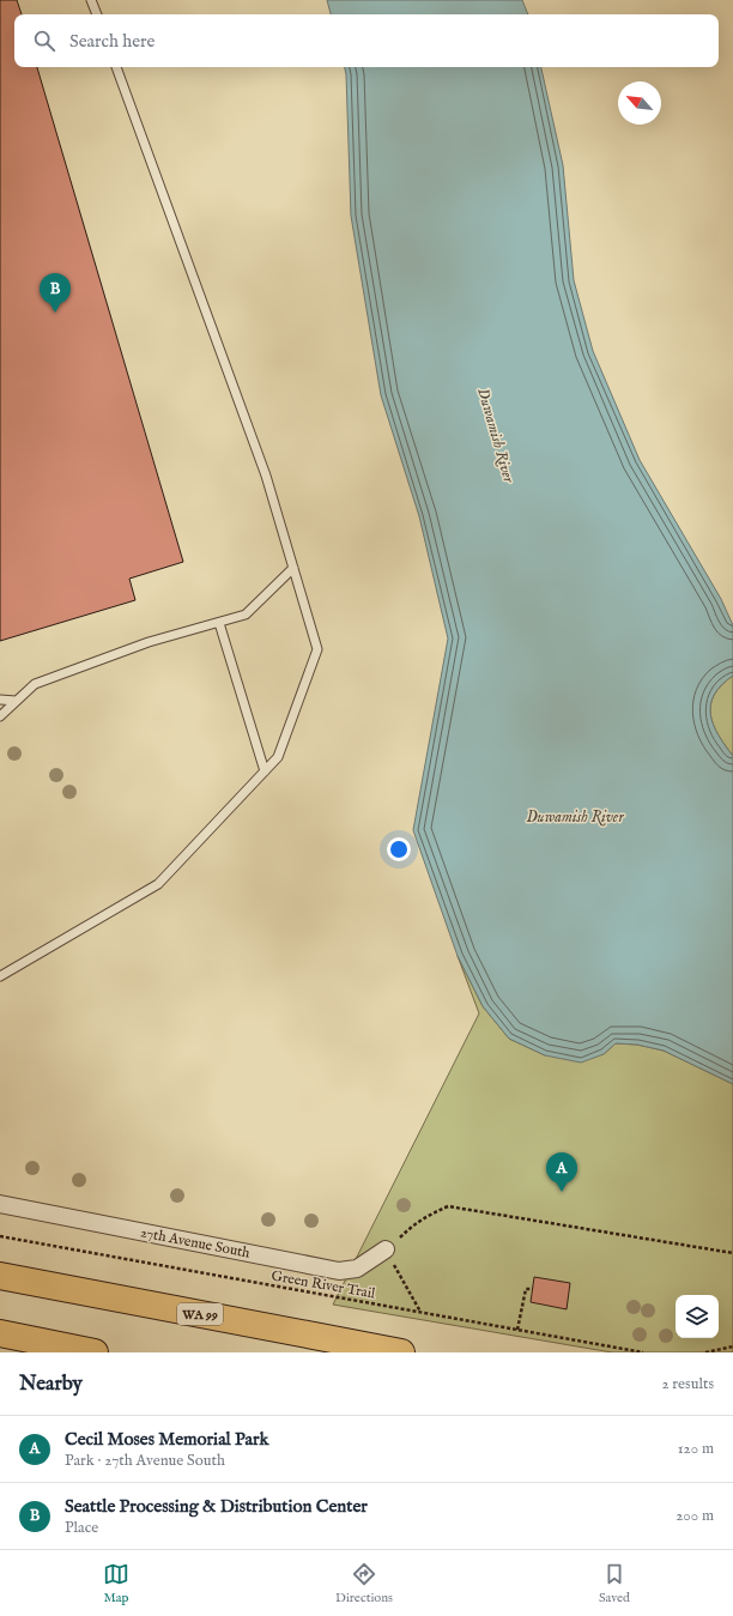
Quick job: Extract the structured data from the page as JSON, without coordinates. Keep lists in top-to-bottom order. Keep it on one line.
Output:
{"streets":{"highway":["WA 99"],"street":["27th Avenue South"],"path":["Green River Trail"]},"water":["Duwamish River"],"north":"top left","page":{"search":"Search here","pins":["B","A"],"heading":["Nearby","2 results"],"list":[{"mark":"A","name":"Cecil Moses Memorial Park","note":"Park · 27th Avenue South","value":"120 m"},{"mark":"B","name":"Seattle Processing & Distribution Center","note":"Place","value":"200 m"}],"nav":["Map","Directions","Saved"]}}
